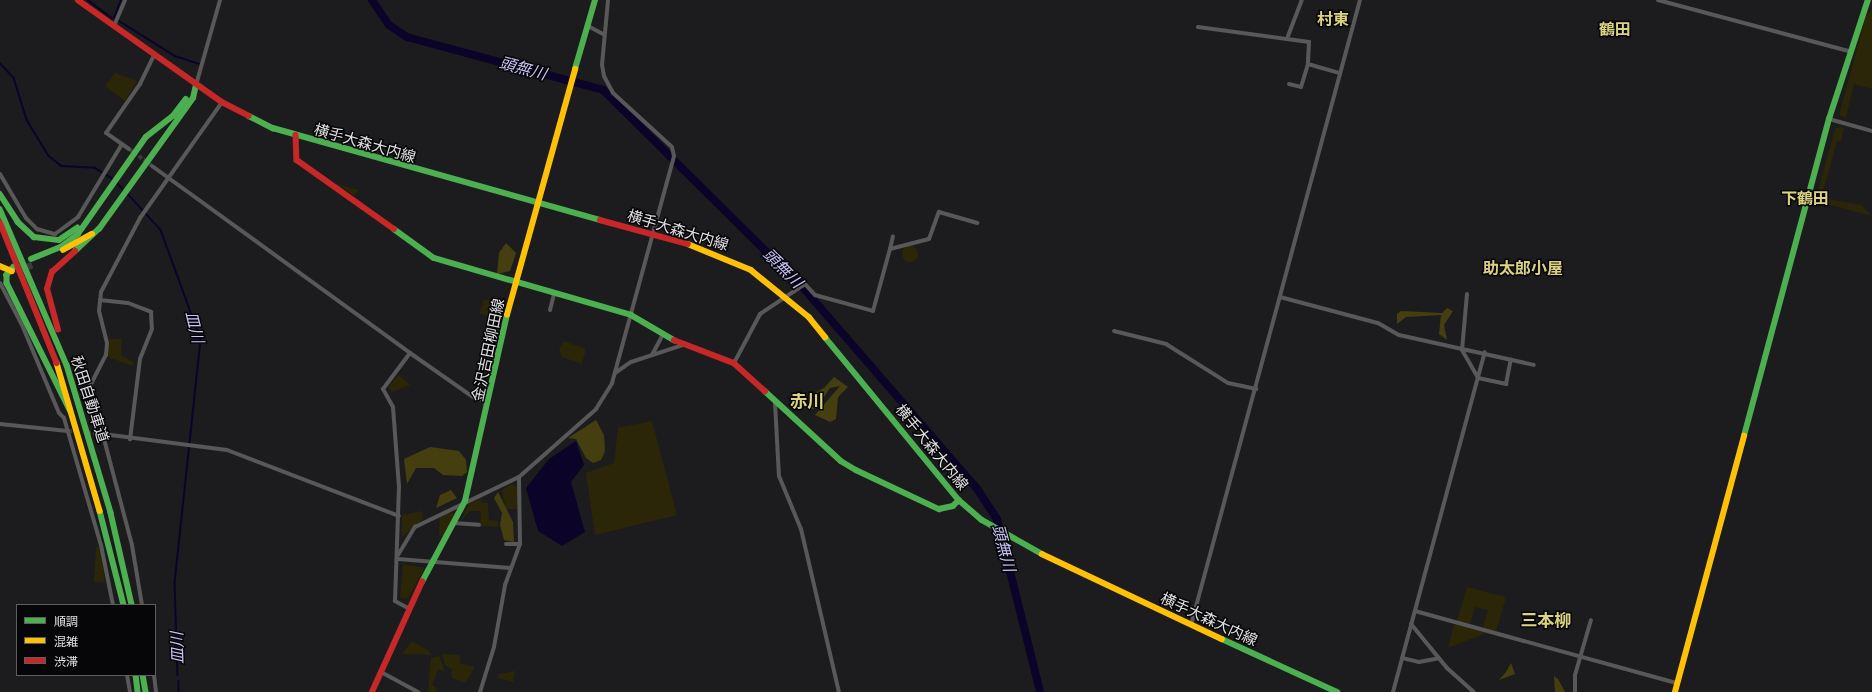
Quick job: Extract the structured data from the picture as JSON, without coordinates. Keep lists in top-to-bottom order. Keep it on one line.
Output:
{"streets":{"main road":["横手大森大内線","金沢吉田柳田線","秋田自動車道"]},"crossings":[["横手大森大内線","金沢吉田柳田線"]],"districts":["村東","鶴田","下鶴田","助太郎小屋","赤川","三本柳"],"water":["頭無川","皿川"],"legend":["順調","混雑","渋滞"]}
